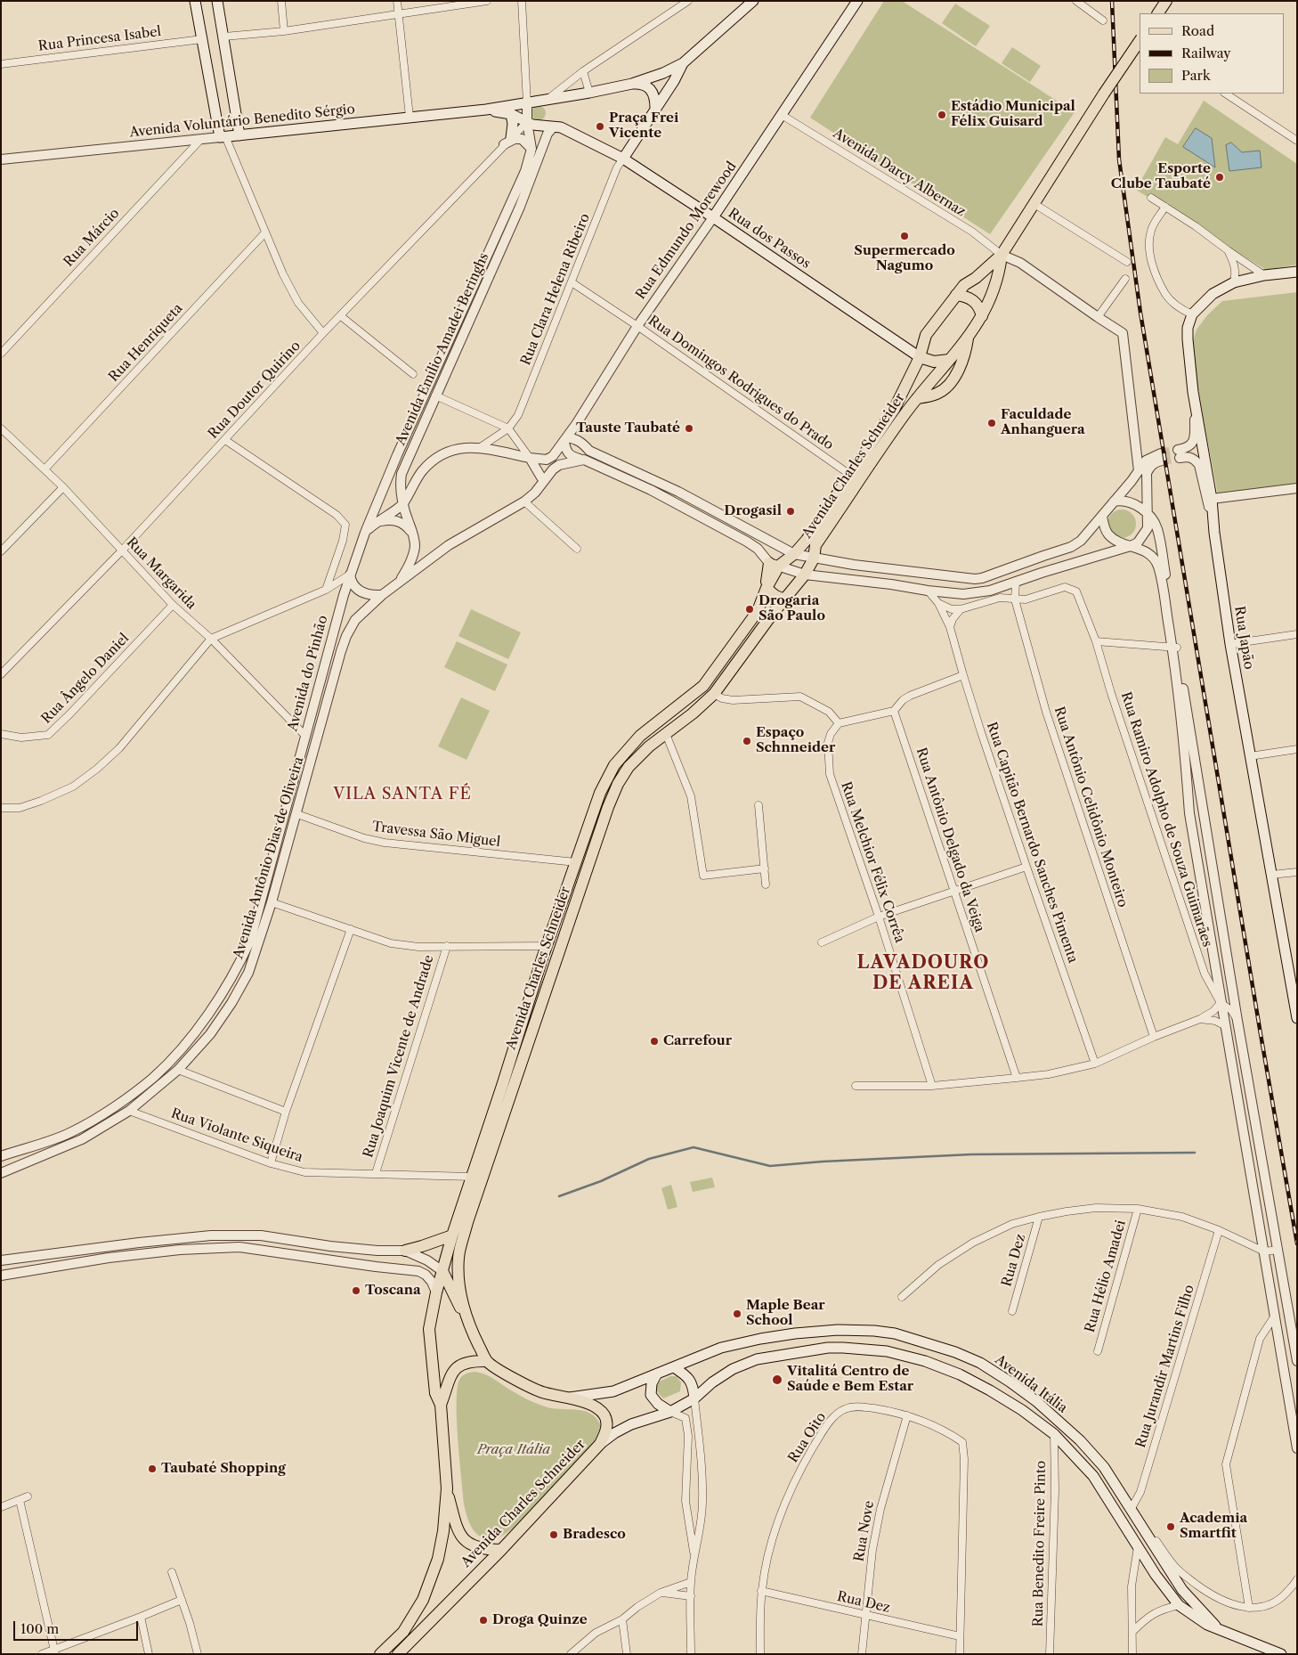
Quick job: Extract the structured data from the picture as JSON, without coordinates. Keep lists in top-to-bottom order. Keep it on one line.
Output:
{"streets":{"main road":["Avenida Voluntário Benedito Sérgio","Rua Edmundo Morewood","Rua dos Passos","Avenida Charles Schneider","Rua Japão","Avenida Itália"],"street":["Rua Princesa Isabel","Avenida Darcy Albernaz","Rua Márcio","Rua Clara Helena Ribeiro","Rua Henriqueta","Avenida Emílio Amadei Beringhs","Rua Domingos Rodrigues do Prado","Rua Doutor Quirino","Rua Margarida","Avenida do Pinhão","Rua Ângelo Daniel","Rua Antônio Celidônio Monteiro","Rua Ramiro Adolpho de Souza Guimarães","Travessa São Miguel","Rua Antônio Delgado da Veiga","Rua Capitão Bernardo Sanches Pimenta","Avenida Antônio Dias de Oliveira","Rua Melchior Félix Corrêa","Rua Joaquim Vicente de Andrade","Rua Violante Siqueira","Rua Dez","Rua Hélio Amadei","Rua Jurandir Martins Filho","Rua Oito","Rua Nove","Rua Benedito Freire Pinto"]},"crossings":[["Avenida Voluntário Benedito Sérgio","Rua Márcio"],["Avenida Voluntário Benedito Sérgio","Rua dos Passos"],["Avenida Voluntário Benedito Sérgio","Rua Doutor Quirino"],["Avenida Darcy Albernaz","Rua Edmundo Morewood"],["Avenida Darcy Albernaz","Avenida Charles Schneider"],["Rua Edmundo Morewood","Rua dos Passos"],["Rua Edmundo Morewood","Rua Domingos Rodrigues do Prado"],["Rua dos Passos","Rua Clara Helena Ribeiro"],["Rua dos Passos","Avenida Emílio Amadei Beringhs"],["Rua dos Passos","Rua Doutor Quirino"],["Rua dos Passos","Avenida Charles Schneider"],["Rua Clara Helena Ribeiro","Rua Domingos Rodrigues do Prado"],["Rua Henriqueta","Rua Margarida"],["Avenida Emílio Amadei Beringhs","Avenida do Pinhão"],["Avenida Emílio Amadei Beringhs","Avenida Antônio Dias de Oliveira"],["Rua Domingos Rodrigues do Prado","Avenida Charles Schneider"],["Rua Doutor Quirino","Rua Margarida"],["Avenida Charles Schneider","Travessa São Miguel"],["Avenida Charles Schneider","Rua Violante Siqueira"],["Avenida Charles Schneider","Avenida Itália"],["Rua Margarida","Avenida do Pinhão"],["Rua Margarida","Rua Ângelo Daniel"],["Avenida do Pinhão","Avenida Antônio Dias de Oliveira"],["Rua Antônio Celidônio Monteiro","Rua Ramiro Adolpho de Souza Guimarães"],["Travessa São Miguel","Avenida Antônio Dias de Oliveira"],["Avenida Antônio Dias de Oliveira","Rua Violante Siqueira"],["Rua Joaquim Vicente de Andrade","Rua Violante Siqueira"],["Rua Dez","Rua Oito"],["Rua Dez","Rua Nove"],["Rua Jurandir Martins Filho","Avenida Itália"],["Avenida Itália","Rua Benedito Freire Pinto"],["Rua Oito","Rua Nove"]],"districts":["VILA SANTA FÉ","LAVADOURO DE AREIA"],"parks":["Praça Itália"],"places":["Estádio Municipal Félix Guisard","Praça Frei Vicente","Esporte Clube Taubaté","Supermercado Nagumo","Faculdade Anhanguera","Tauste Taubaté","Drogasil","Drogaria São Paulo","Espaço Schnneider","Carrefour","Toscana","Maple Bear School","Vitalitá Centro de Saúde e Bem Estar","Taubaté Shopping","Academia Smartfit","Bradesco","Droga Quinze"],"legend":["Road","Railway","Park"],"scale_bar":"100 m"}
